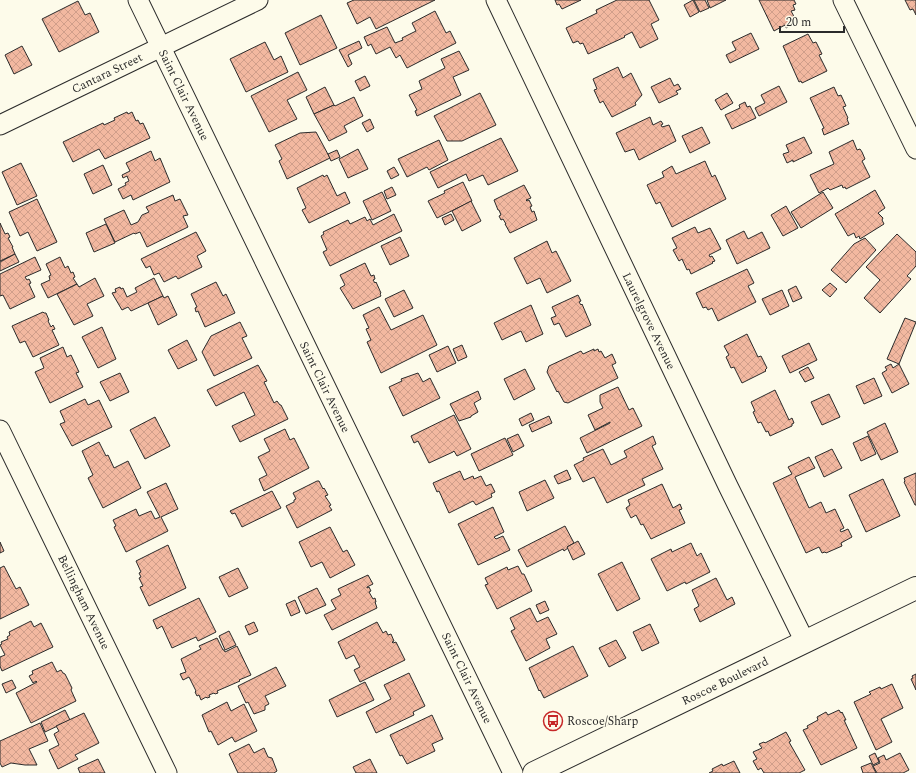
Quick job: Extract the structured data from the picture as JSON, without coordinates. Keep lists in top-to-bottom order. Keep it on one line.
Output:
{"streets":{"main road":["Roscoe Boulevard"],"street":["Cantara Street","Saint Clair Avenue","Laurelgrove Avenue","Bellingham Avenue"]},"crossings":[["Cantara Street","Saint Clair Avenue"],["Laurelgrove Avenue","Roscoe Boulevard"]],"places":{"bus stop":["Roscoe/Sharp"]},"scale_bar":"20 m"}
